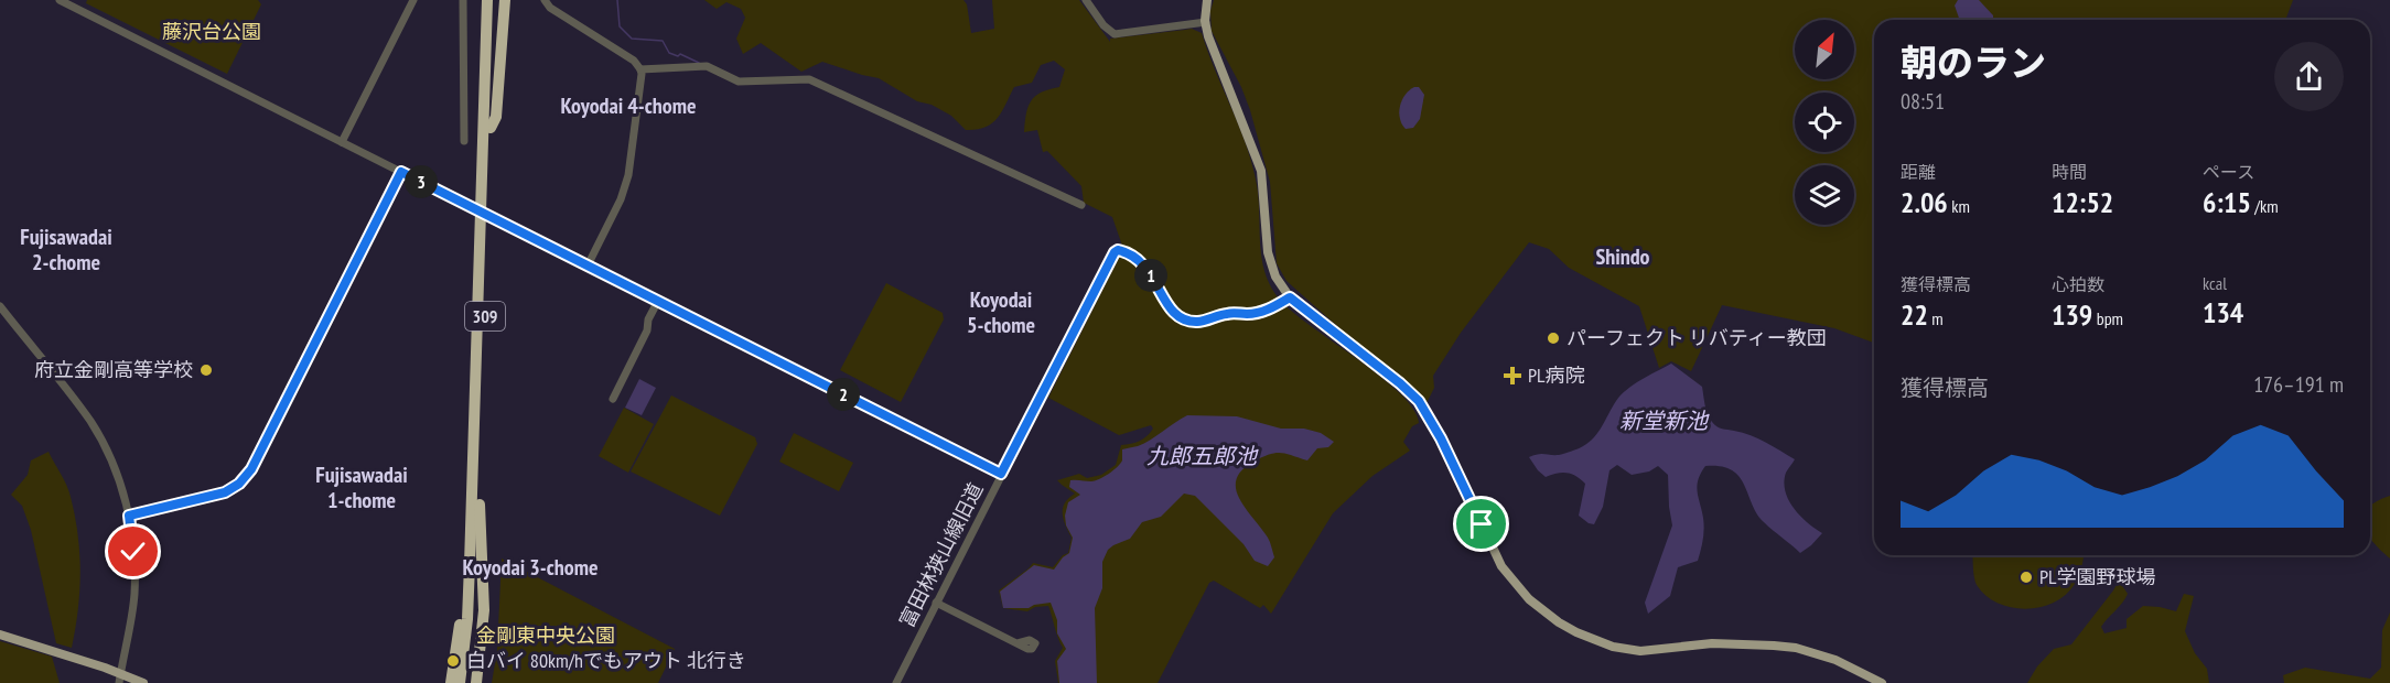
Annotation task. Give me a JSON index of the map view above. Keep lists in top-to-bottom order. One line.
{"streets":{"highway":["309"],"street":["富田林狭山線旧道"]},"districts":["Koyodai 4-chome","Fujisawadai 2-chome","Shindo","Koyodai 5-chome","Fujisawadai 1-chome","Koyodai 3-chome"],"water":["新堂新池","九郎五郎池"],"parks":["藤沢台公園","金剛東中央公園"],"places":{"other":["パーフェクト リバティー教団","府立金剛高等学校","PL学園野球場","白バイ 80km/hでもアウト 北行き"],"health":["PL病院"]},"north":"top right","page":{"heading":["朝のラン","08:51"],"stats":[["距離","2.06 km"],["時間","12:52"],["ペース","6:15 /km"],["獲得標高","22 m"],["心拍数","139 bpm"],["kcal","134"]],"pins":["3","1","2"],"chart":["獲得標高","176–191 m"]}}
